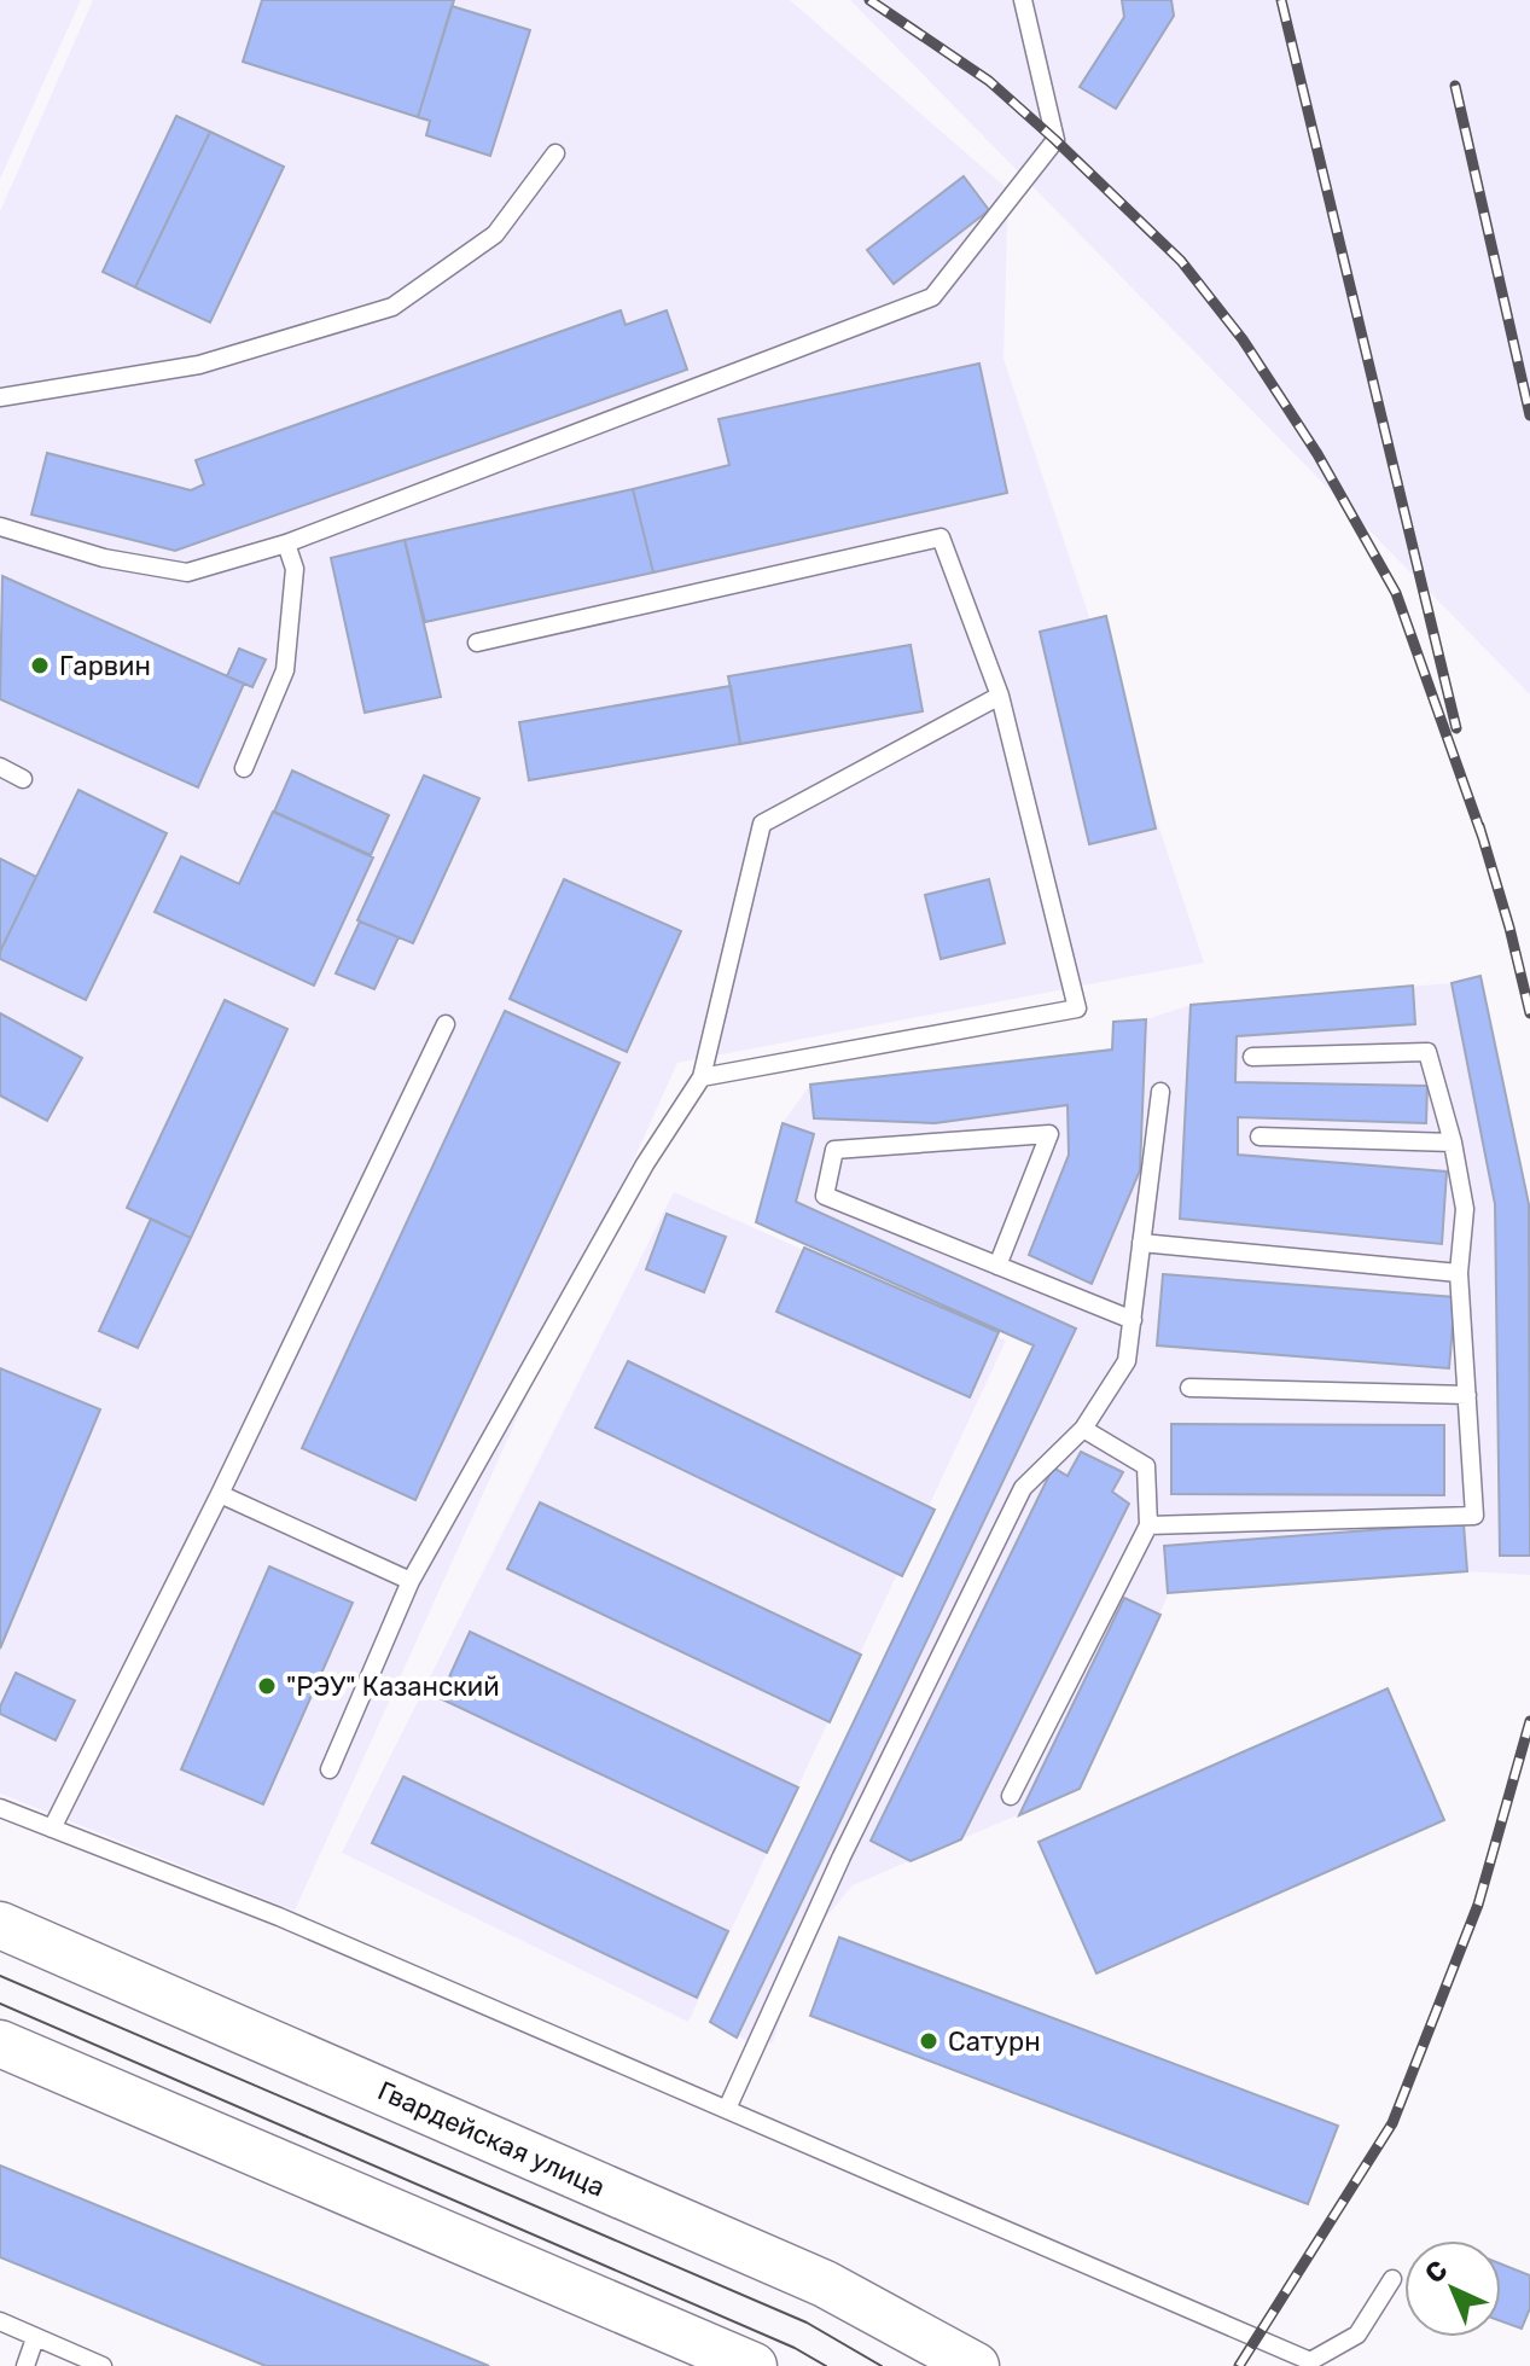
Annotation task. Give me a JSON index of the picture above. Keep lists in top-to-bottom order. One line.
{"streets":{"main road":["Гвардейская улица"]},"places":["Гарвин","\"РЭУ\" Казанский","Сатурн"],"north":"top left"}
